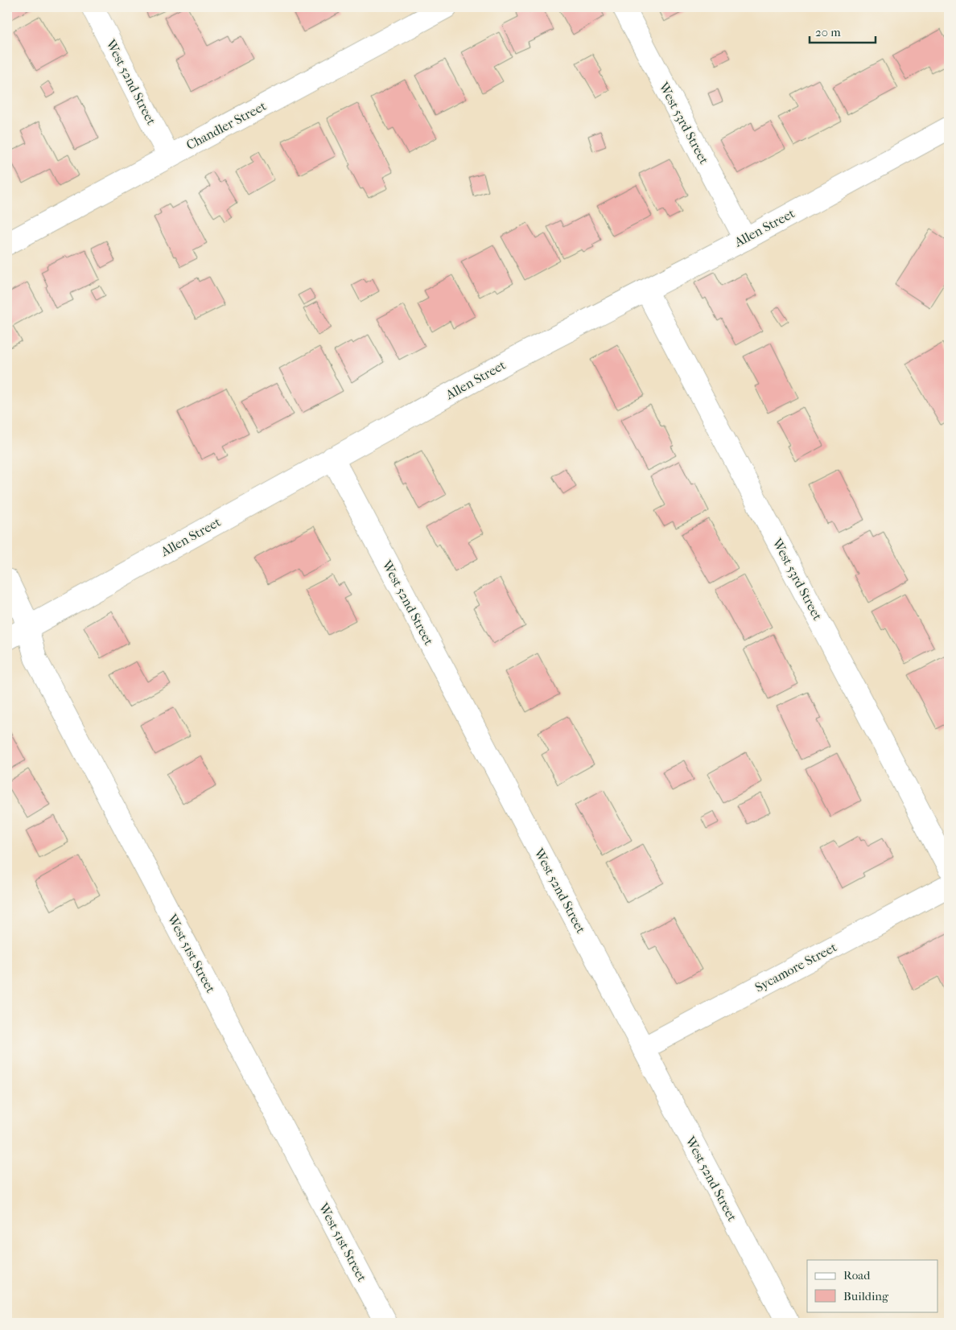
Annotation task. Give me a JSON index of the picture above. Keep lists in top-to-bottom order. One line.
{"streets":{"street":["West 52nd Street","West 53rd Street","Chandler Street","Allen Street","West 51st Street","Sycamore Street"]},"crossings":[["West 52nd Street","Chandler Street"],["West 52nd Street","Allen Street"],["West 52nd Street","Sycamore Street"],["West 53rd Street","Allen Street"],["Allen Street","West 51st Street"]],"legend":["Road","Building"],"scale_bar":"20 m"}
